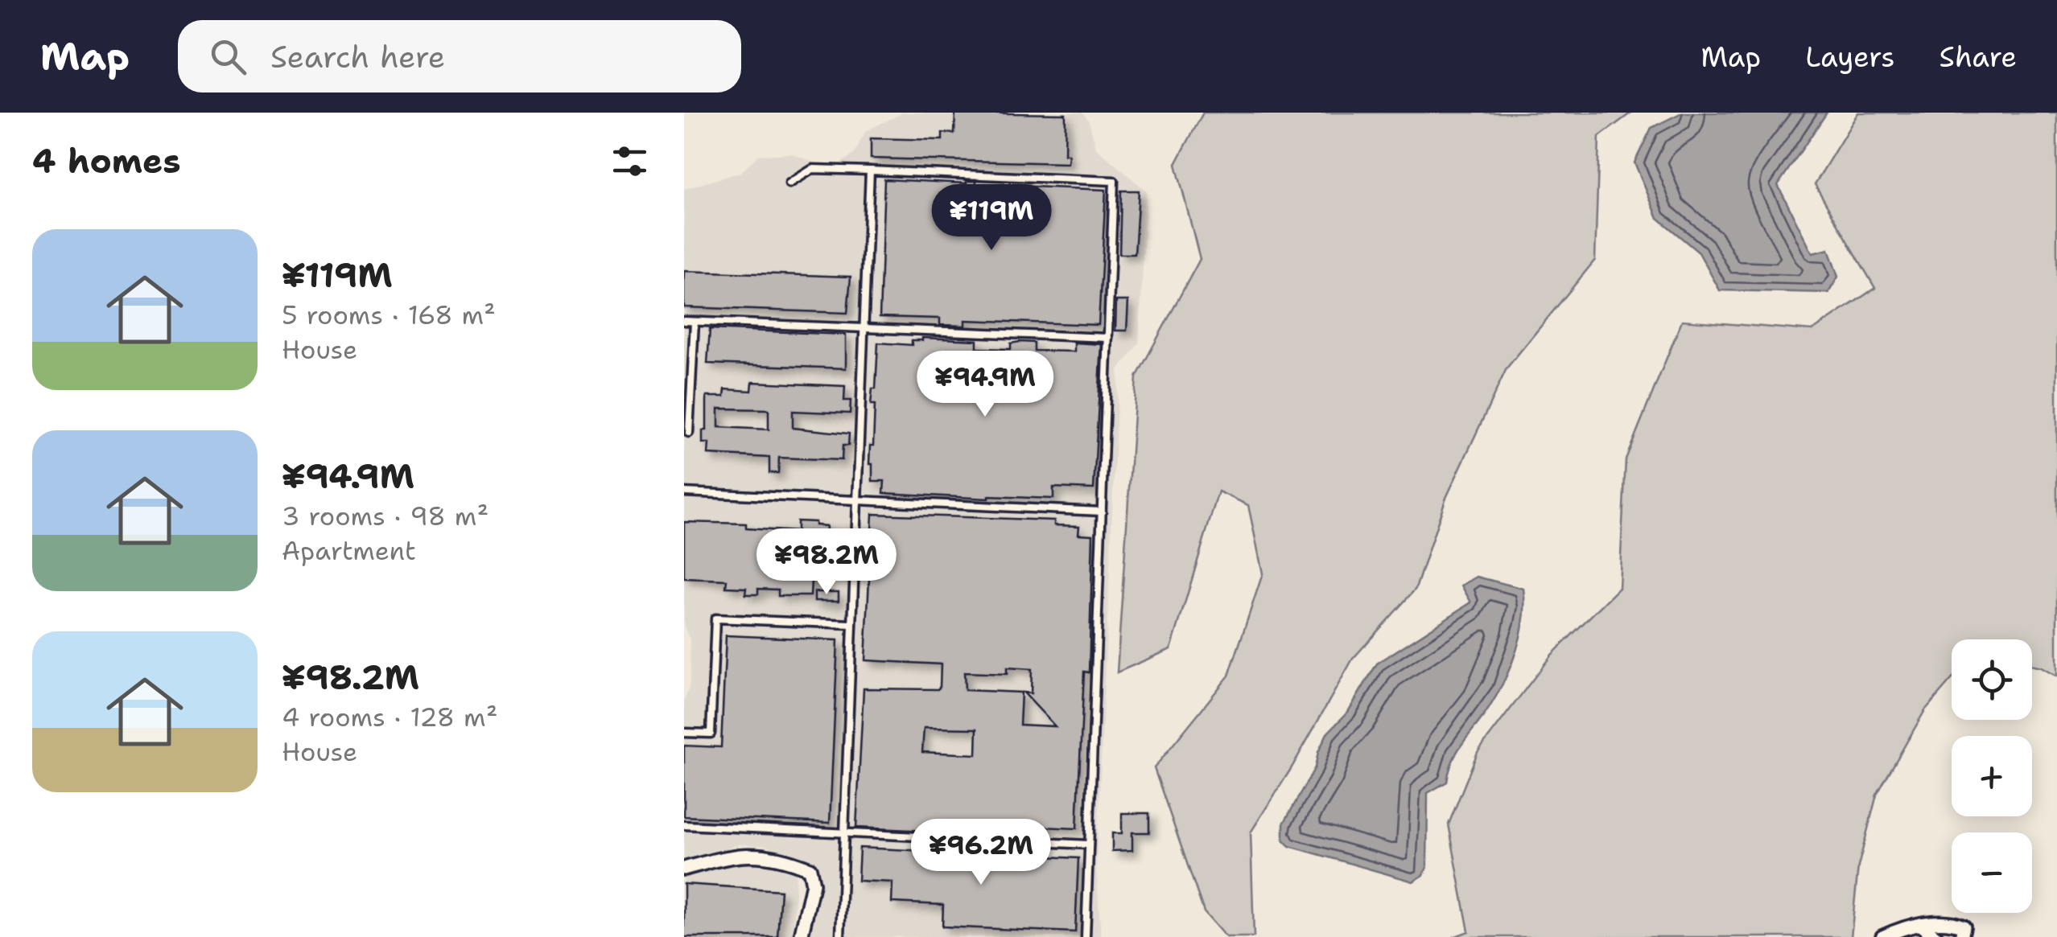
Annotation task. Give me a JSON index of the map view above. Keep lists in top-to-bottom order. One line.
{"page":{"header":"Map","search":"Search here","nav":["Map","Layers","Share"],"heading":"4 homes","price":["¥119M","¥94.9M","¥98.2M","¥96.2M"],"list":[{"name":"¥119M","note":"5 rooms · 168 m² · House"},{"name":"¥94.9M","note":"3 rooms · 98 m² · Apartment"},{"name":"¥98.2M","note":"4 rooms · 128 m² · House"}],"map_buttons":["+","−"]}}
